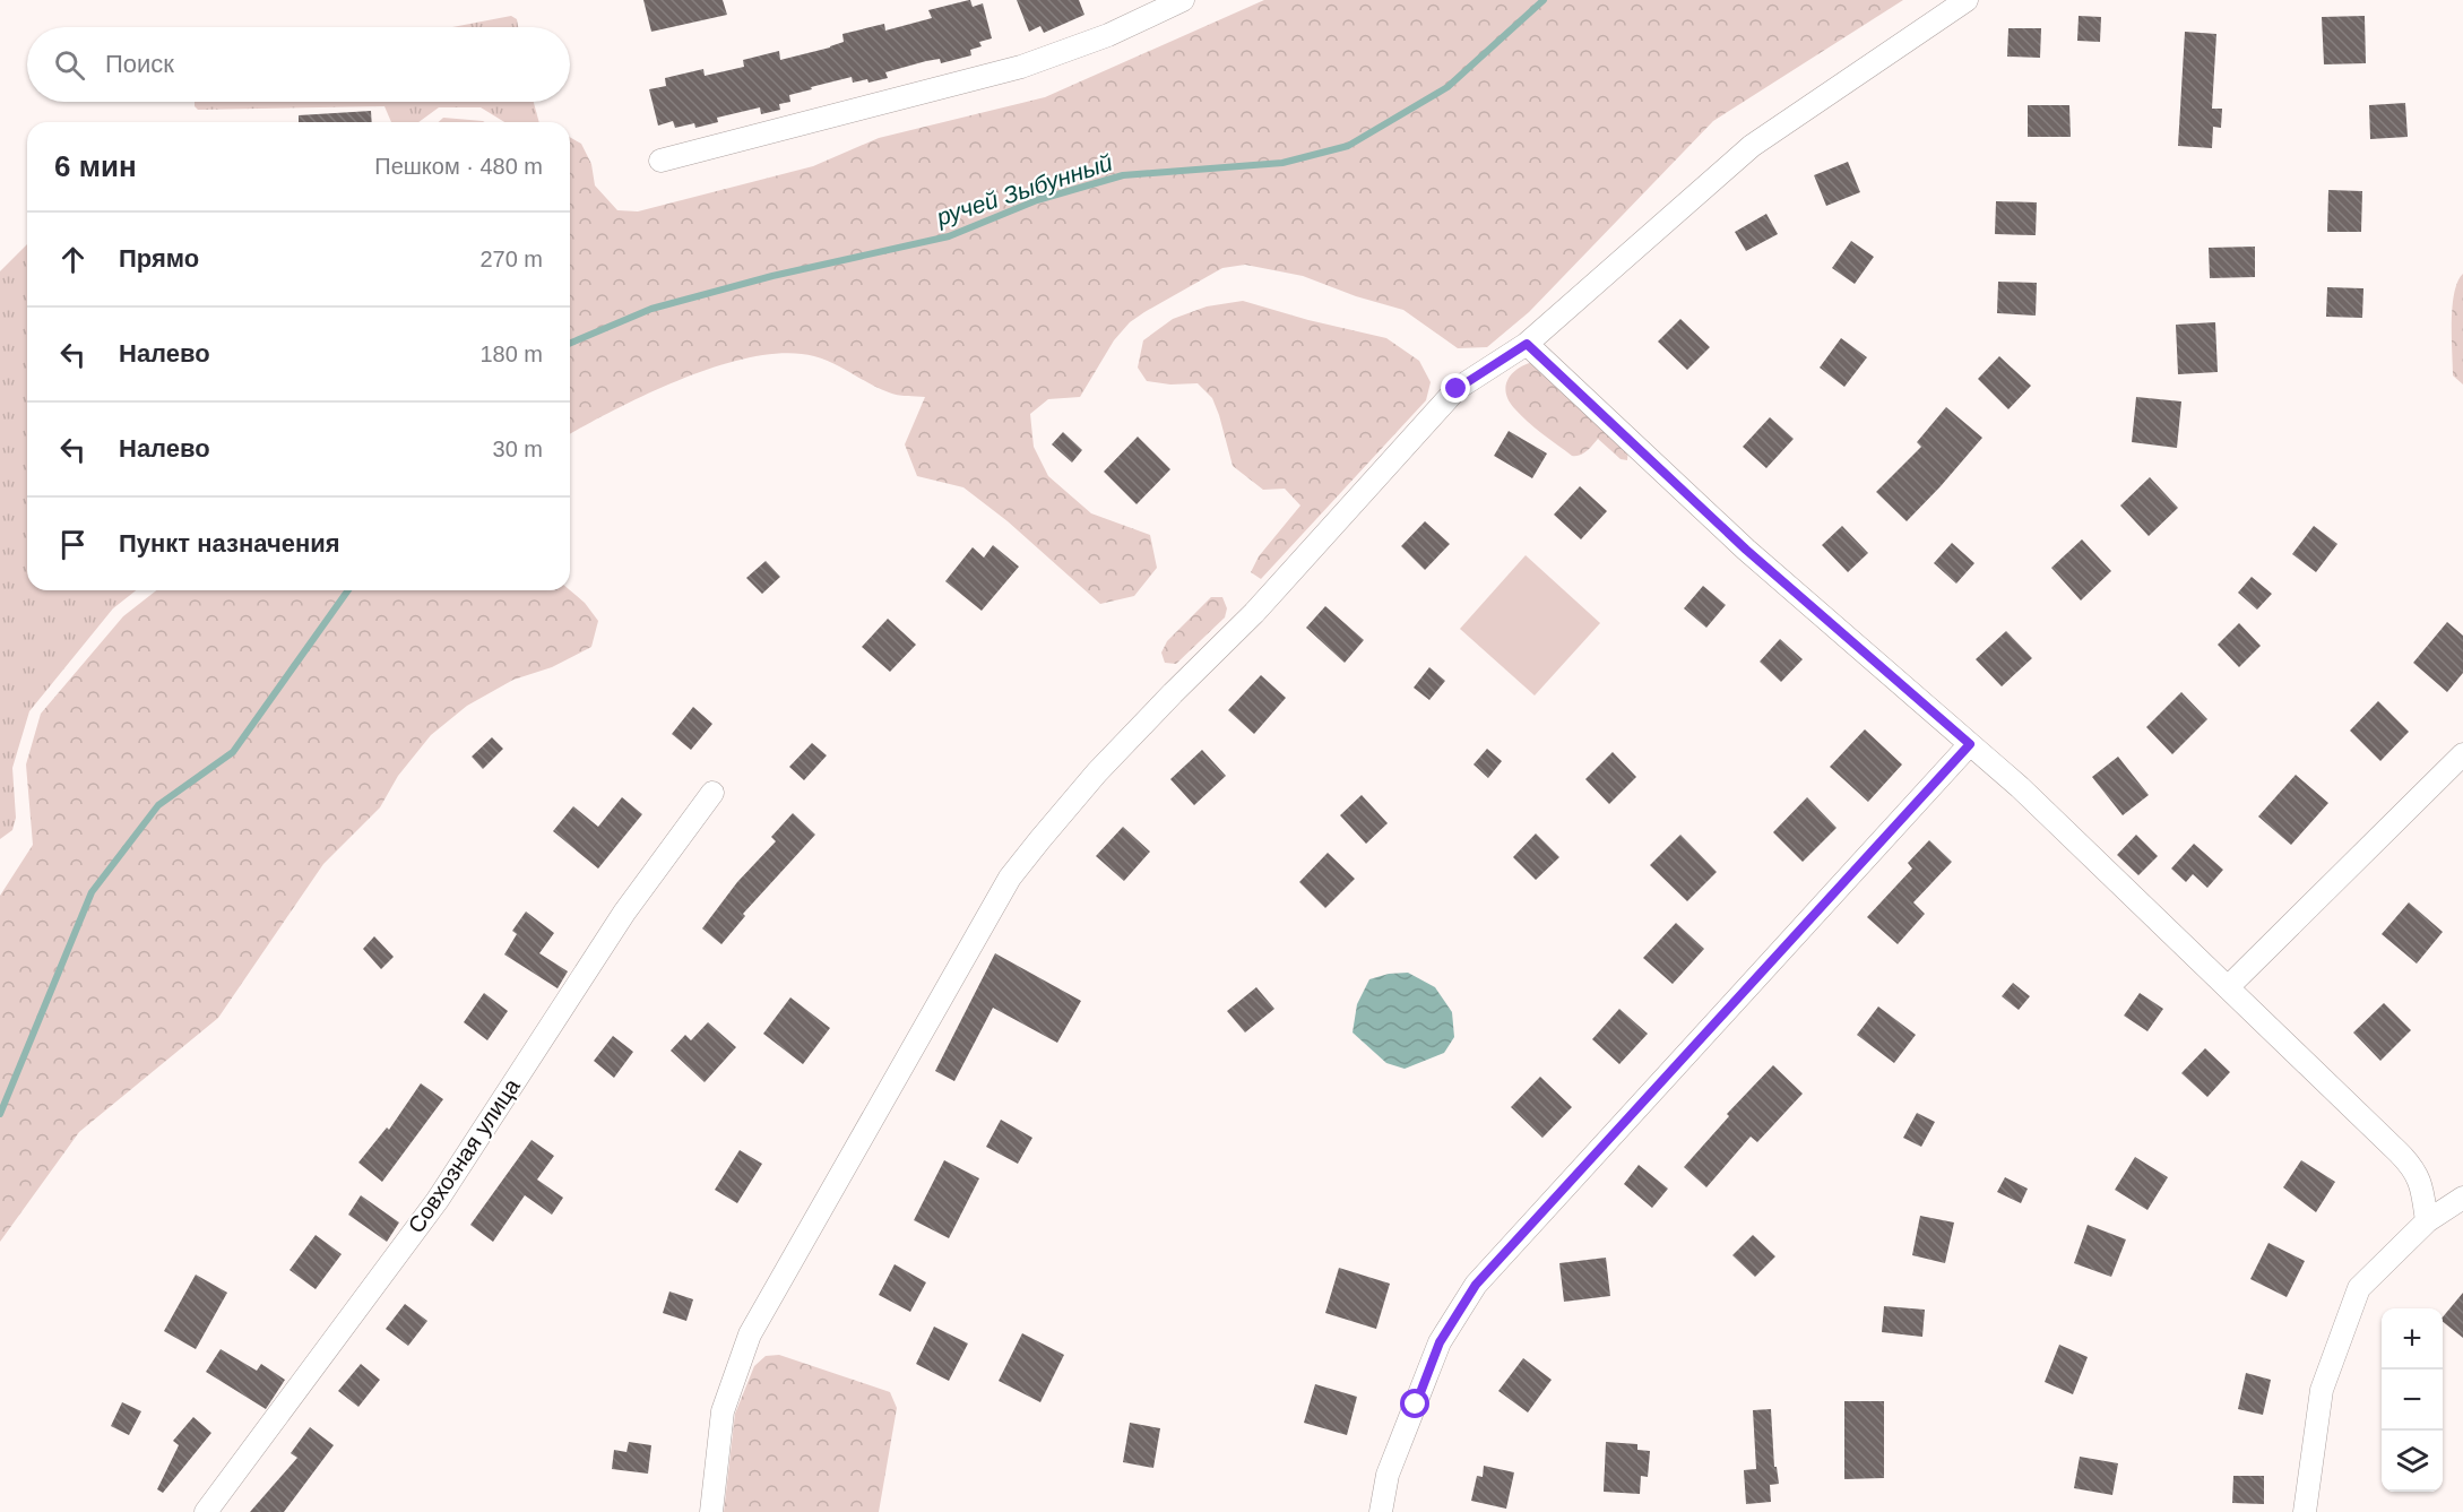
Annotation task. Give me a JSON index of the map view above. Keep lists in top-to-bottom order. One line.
{"streets":{"street":["Совхозная улица"]},"water":["ручей Зыбунный"],"page":{"search":"Поиск","heading":["6 мин","Пешком · 480 m"],"list":[["Прямо","270 m"],["Налево","180 m"],["Налево","30 m"],"Пункт назначения"],"map_buttons":["+","−"]}}
